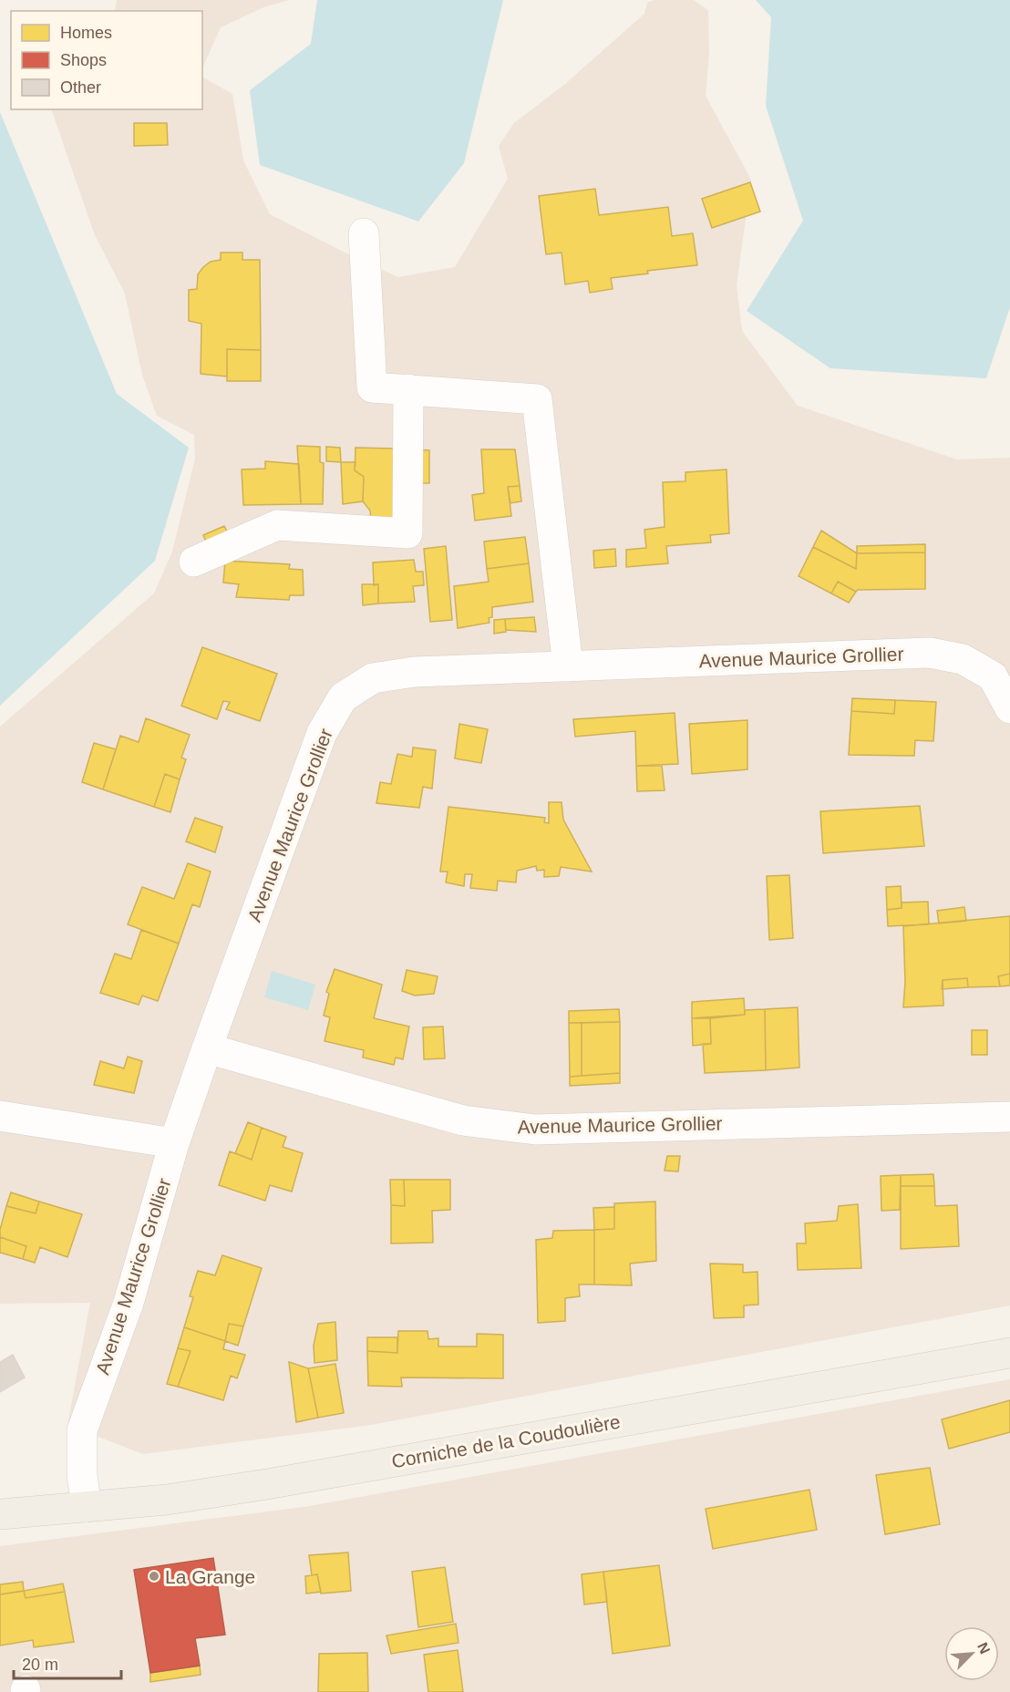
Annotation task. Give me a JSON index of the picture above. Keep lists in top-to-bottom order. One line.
{"streets":{"main road":["Corniche de la Coudoulière"],"street":["Avenue Maurice Grollier"]},"crossings":[["Avenue Maurice Grollier","Corniche de la Coudoulière"]],"places":["La Grange"],"legend":["Homes","Shops","Other"],"scale_bar":"20 m","north":"top right"}
